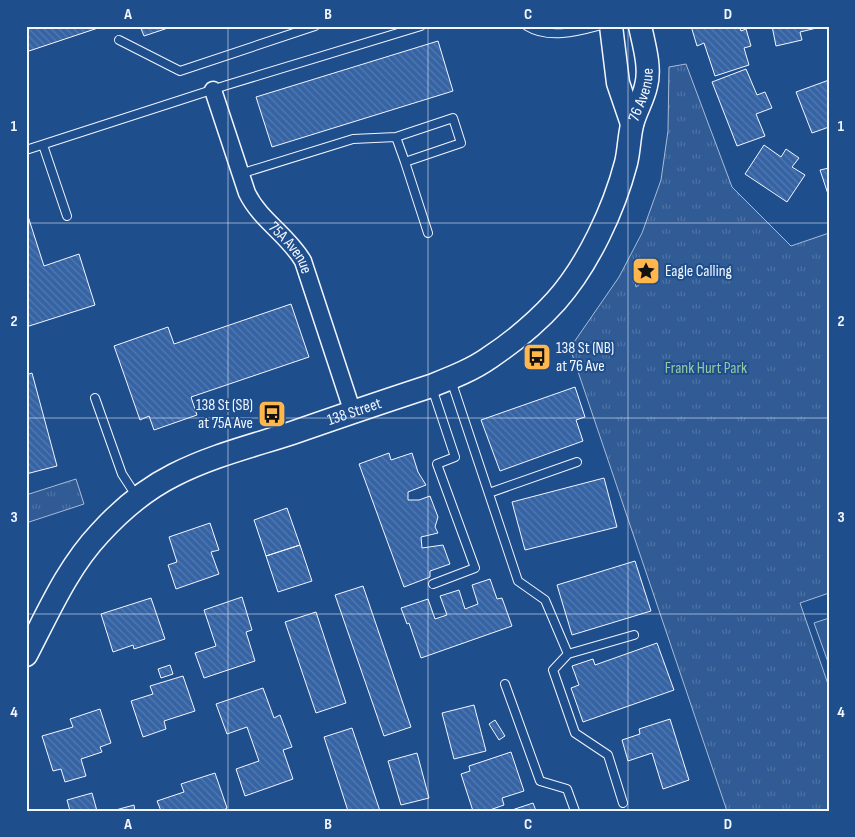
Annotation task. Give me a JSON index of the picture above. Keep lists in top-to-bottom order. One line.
{"streets":{"main road":["76 Avenue","138 Street"],"street":["75A Avenue"]},"crossings":[["76 Avenue","138 Street"],["75A Avenue","138 Street"]],"parks":["Frank Hurt Park"],"places":{"place":["Eagle Calling"],"bus stop":["138 St (NB) at 76 Ave","138 St (SB) at 75A Ave"]},"grid":{"columns":["A","B","C","D"],"rows":["1","2","3","4"]}}
